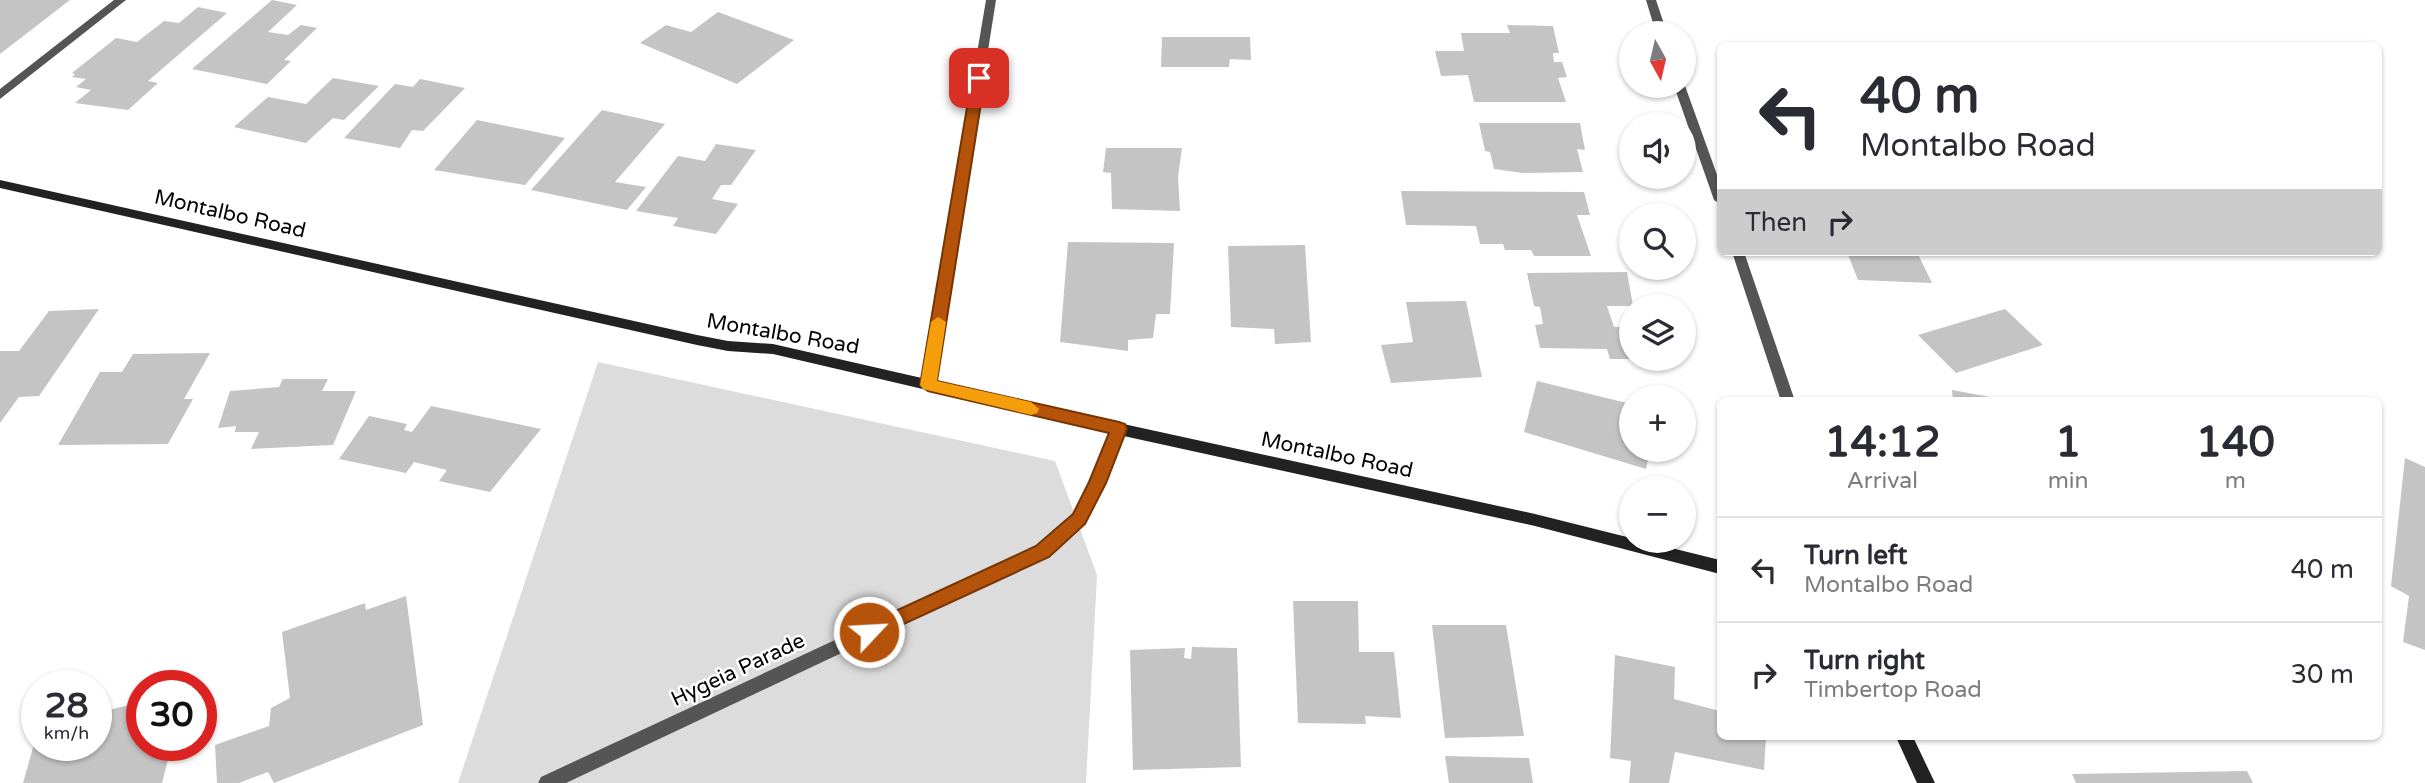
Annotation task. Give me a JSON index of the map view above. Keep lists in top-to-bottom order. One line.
{"streets":{"street":["Montalbo Road","Hygeia Parade"]},"crossings":[["Montalbo Road","Hygeia Parade"]],"north":"bottom","page":{"map_buttons":["+","−"],"turn":["40 m","Montalbo Road"],"then":"Then","eta":["14:12","Arrival","1","min","140","m"],"list":[{"name":"Turn left","note":"Montalbo Road","value":"40 m"},{"name":"Turn right","note":"Timbertop Road","value":"30 m"}],"speed":"28 km/h","limit":"30"}}
